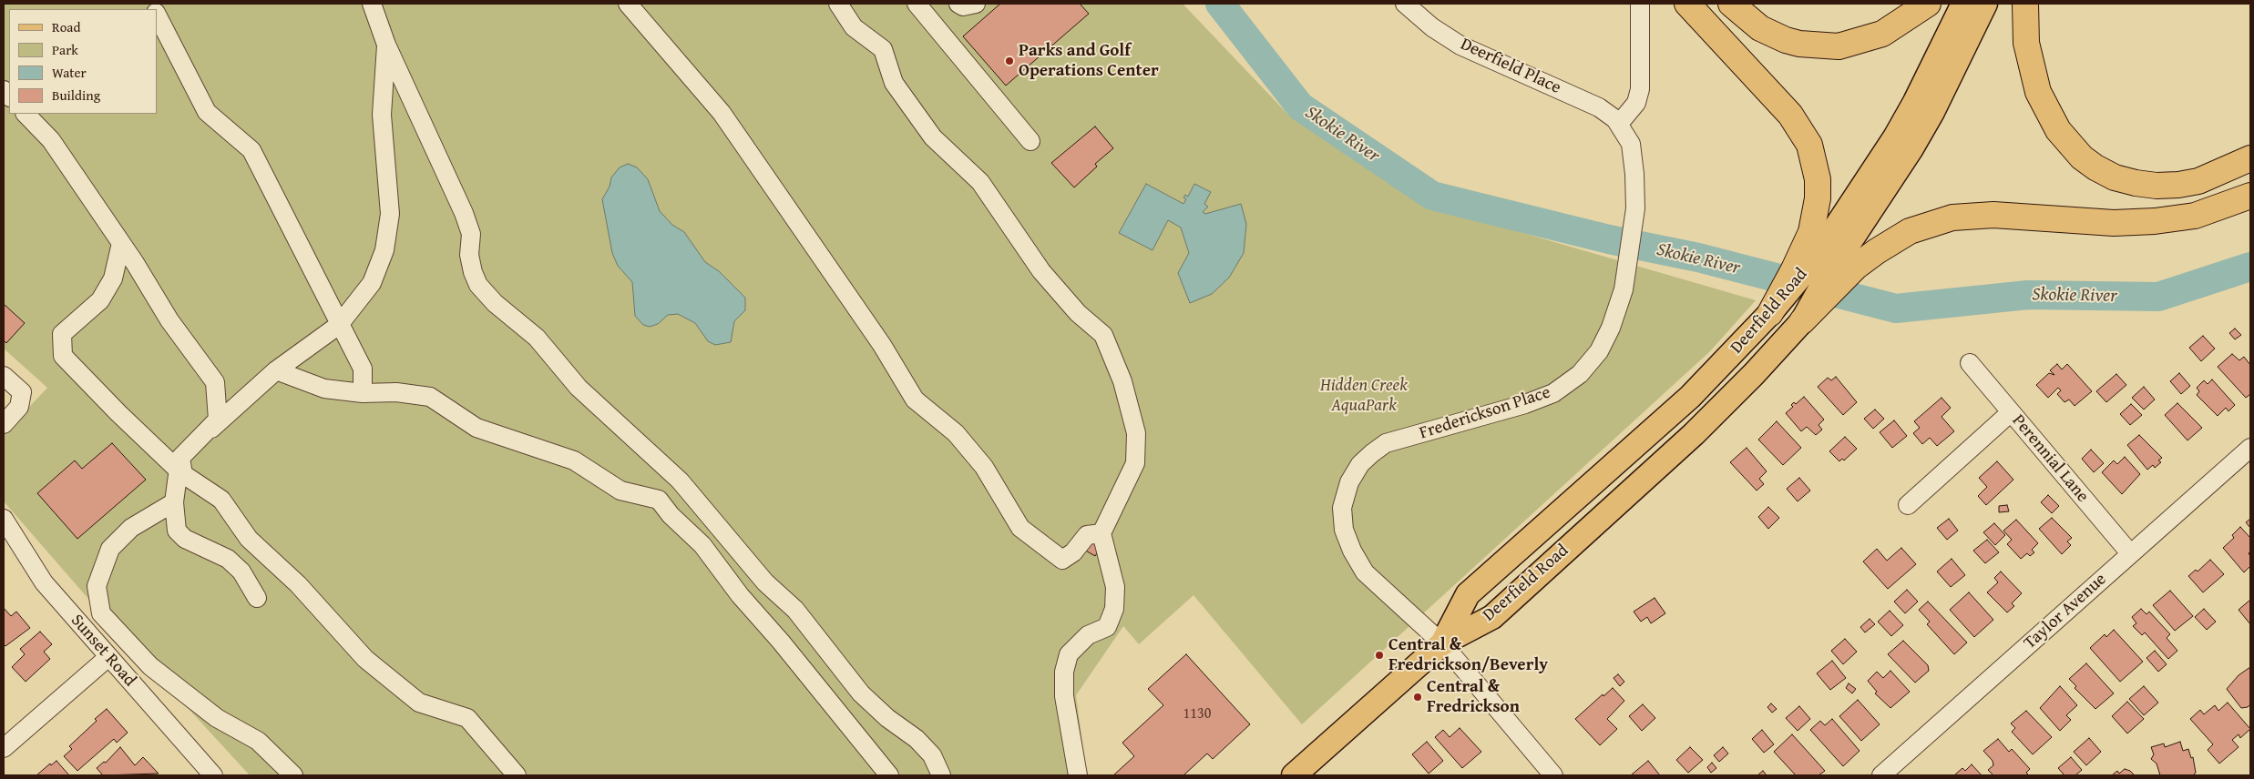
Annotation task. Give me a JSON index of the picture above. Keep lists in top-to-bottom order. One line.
{"streets":{"main road":["Deerfield Road"],"street":["Deerfield Place","Frederickson Place","Perennial Lane","Taylor Avenue","Sunset Road"]},"crossings":[["Deerfield Place","Frederickson Place"],["Deerfield Road","Frederickson Place"],["Perennial Lane","Taylor Avenue"]],"water":["Skokie River"],"parks":["Hidden Creek AquaPark"],"places":["Parks and Golf Operations Center","Central & Fredrickson/Beverly","Central & Fredrickson"],"house_numbers":["1130"],"legend":["Road","Park","Water","Building"]}
